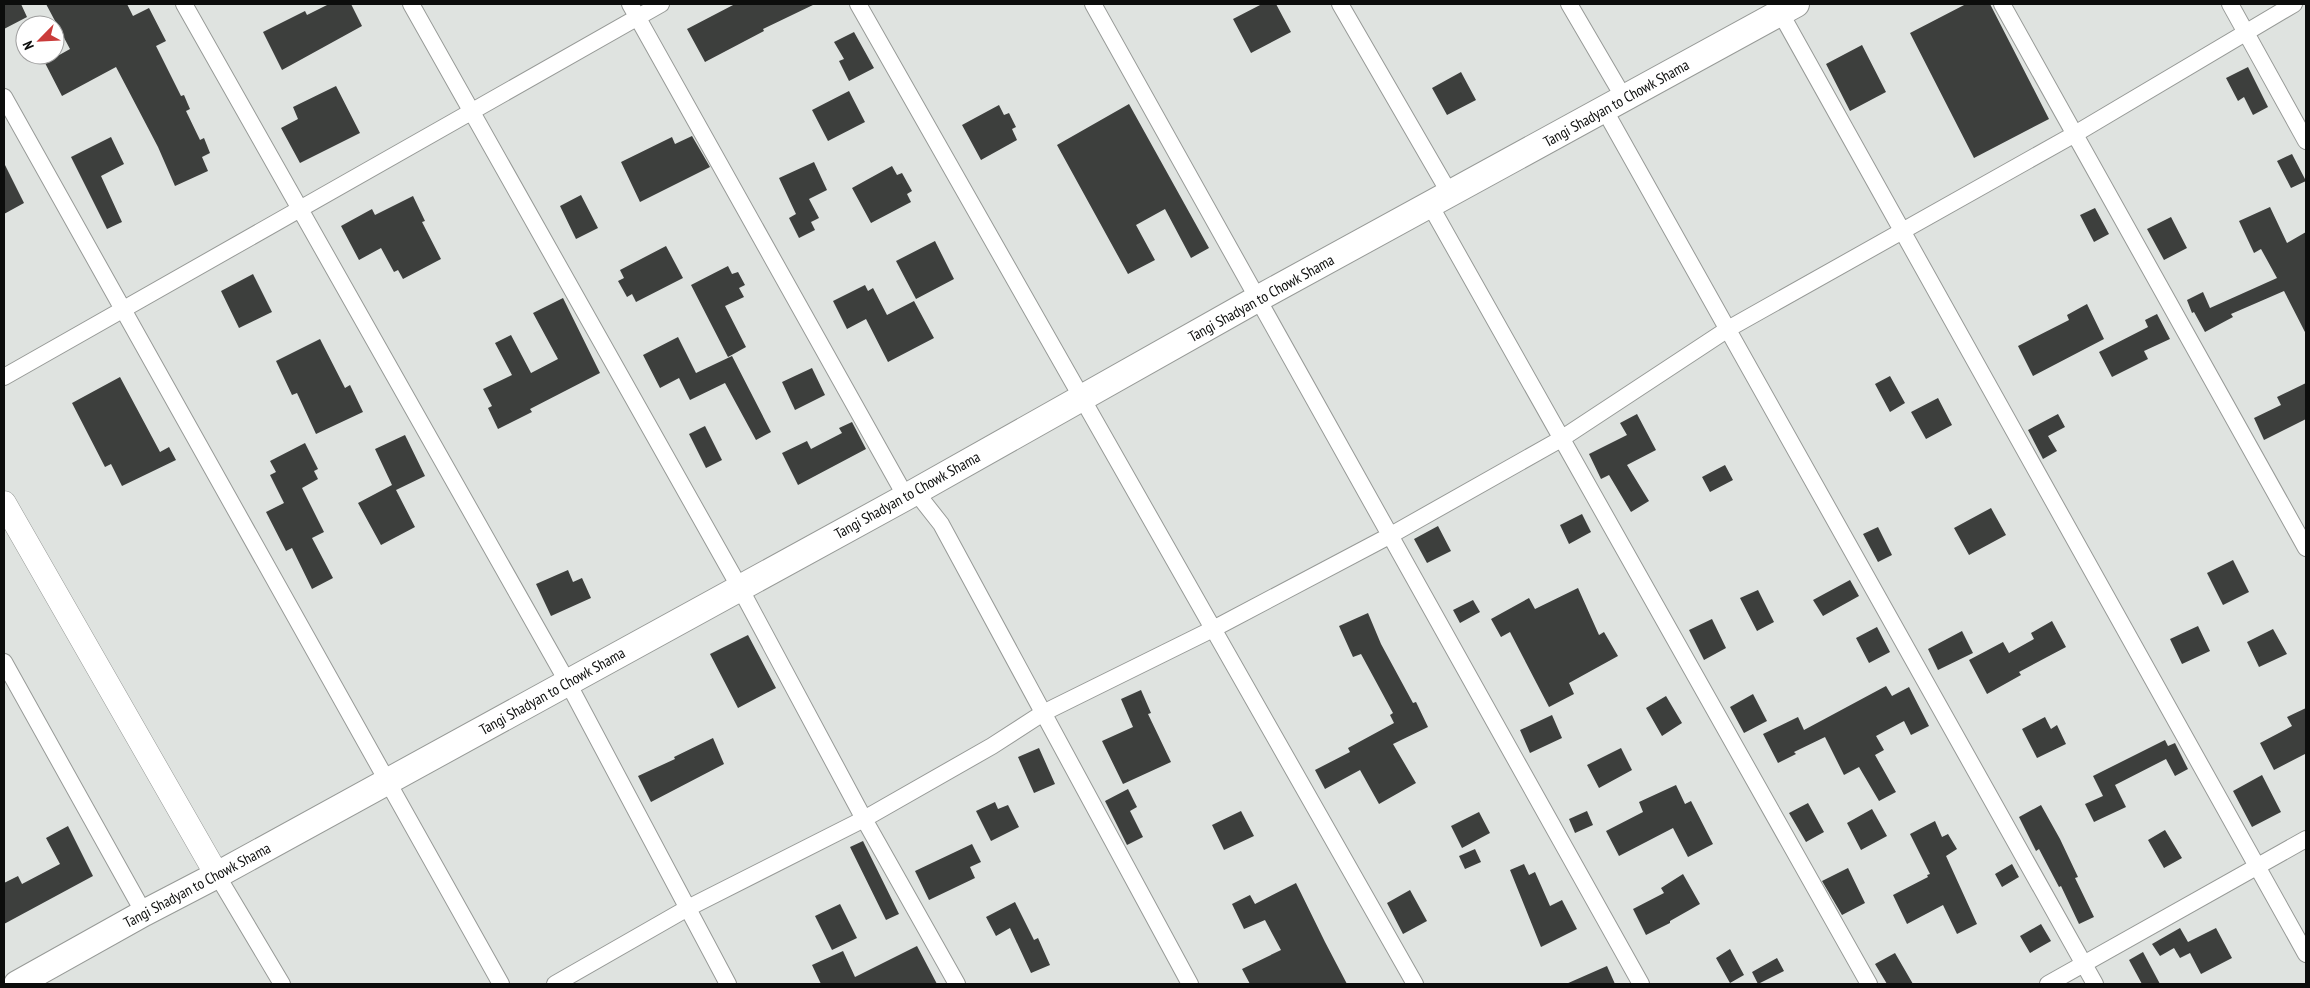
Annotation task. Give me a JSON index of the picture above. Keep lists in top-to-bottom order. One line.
{"streets":{"main road":["Tangi Shadyan to Chowk Shama"]},"north":"bottom left"}
